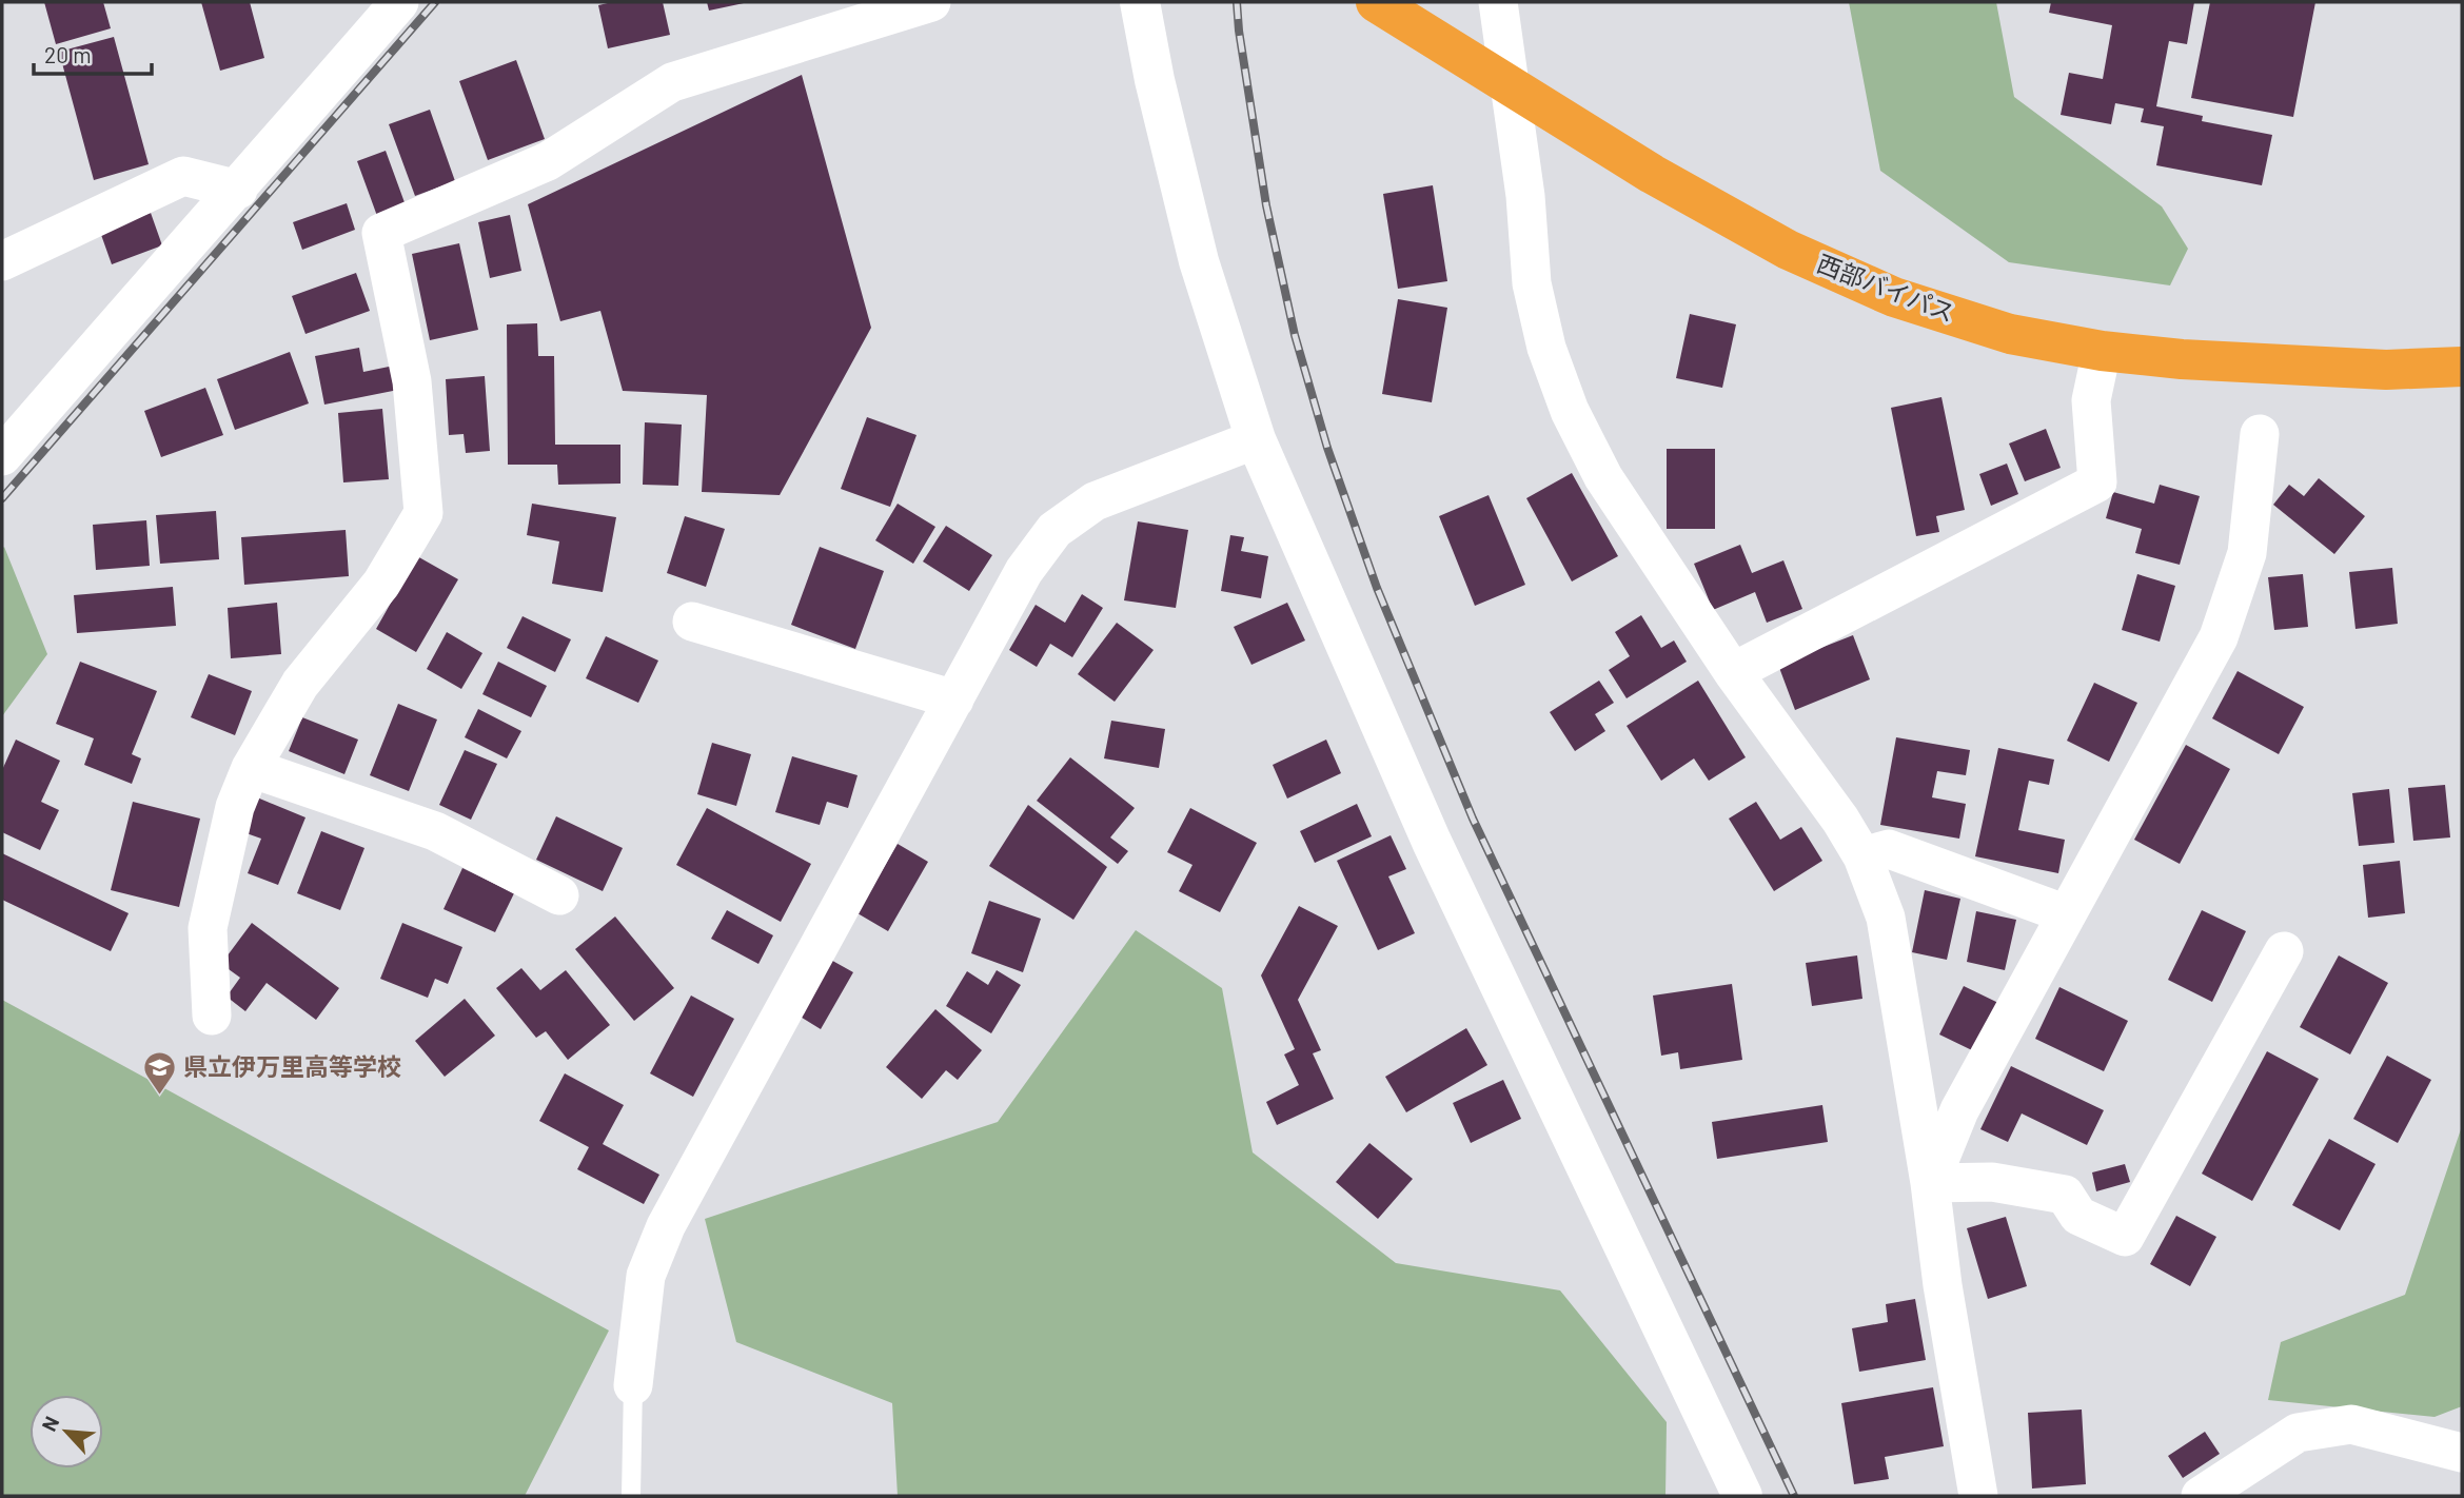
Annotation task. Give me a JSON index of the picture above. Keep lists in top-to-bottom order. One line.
{"streets":{"highway":["西部バイパス"]},"places":{"school or university":["県立伊万里高等学校"]},"scale_bar":"20 m","north":"top left"}
